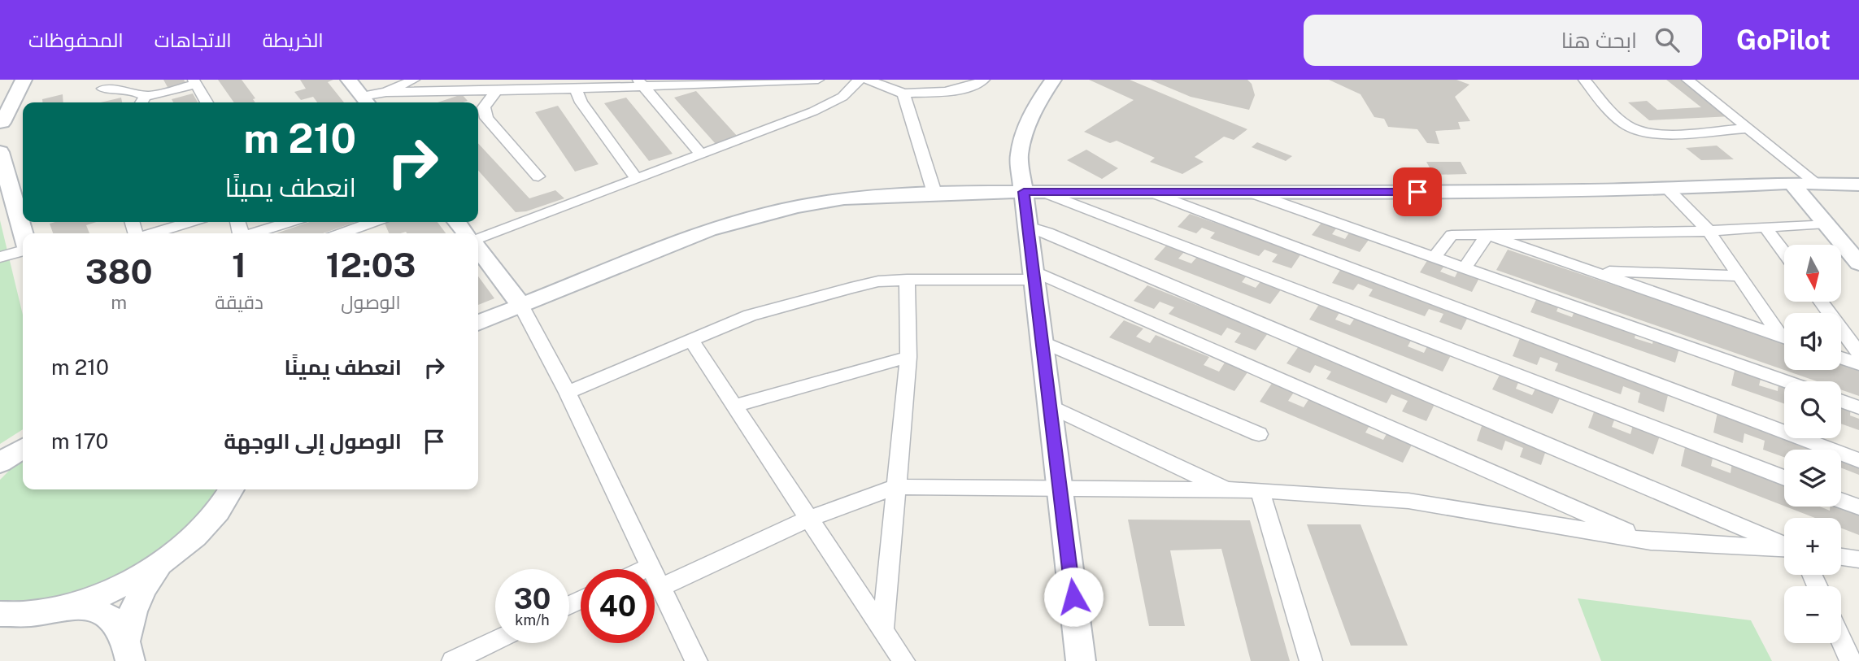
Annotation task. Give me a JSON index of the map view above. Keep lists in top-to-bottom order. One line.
{"north":"bottom","page":{"header":"GoPilot","search":"ابحث هنا","nav":["الخريطة","الاتجاهات","المحفوظات"],"turn":["210 m","انعطف يمينًا"],"eta":["12:03","الوصول","1","دقيقة","380","m"],"map_buttons":["+","−"],"list":[{"name":"انعطف يمينًا","value":"210 m"},{"name":"الوصول إلى الوجهة","value":"170 m"}],"speed":"30 km/h","limit":"40"}}
